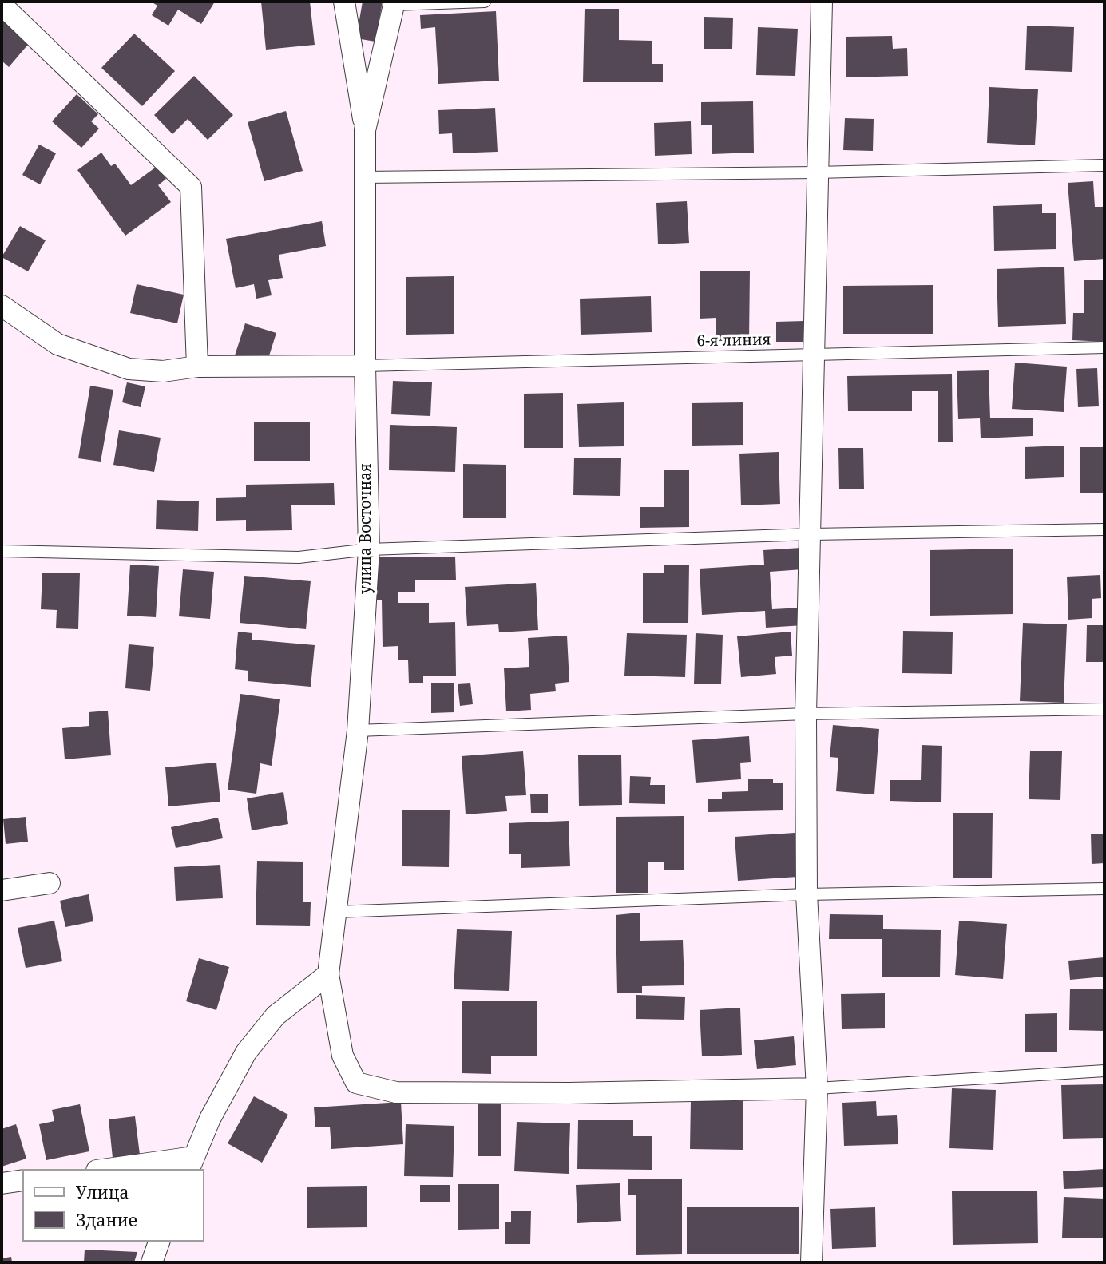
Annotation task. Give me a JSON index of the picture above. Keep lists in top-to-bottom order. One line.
{"streets":{"street":["улица Восточная"],"lane":["6-я линия"]},"crossings":[["6-я линия","улица Восточная"]],"legend":["Улица","Здание"]}
